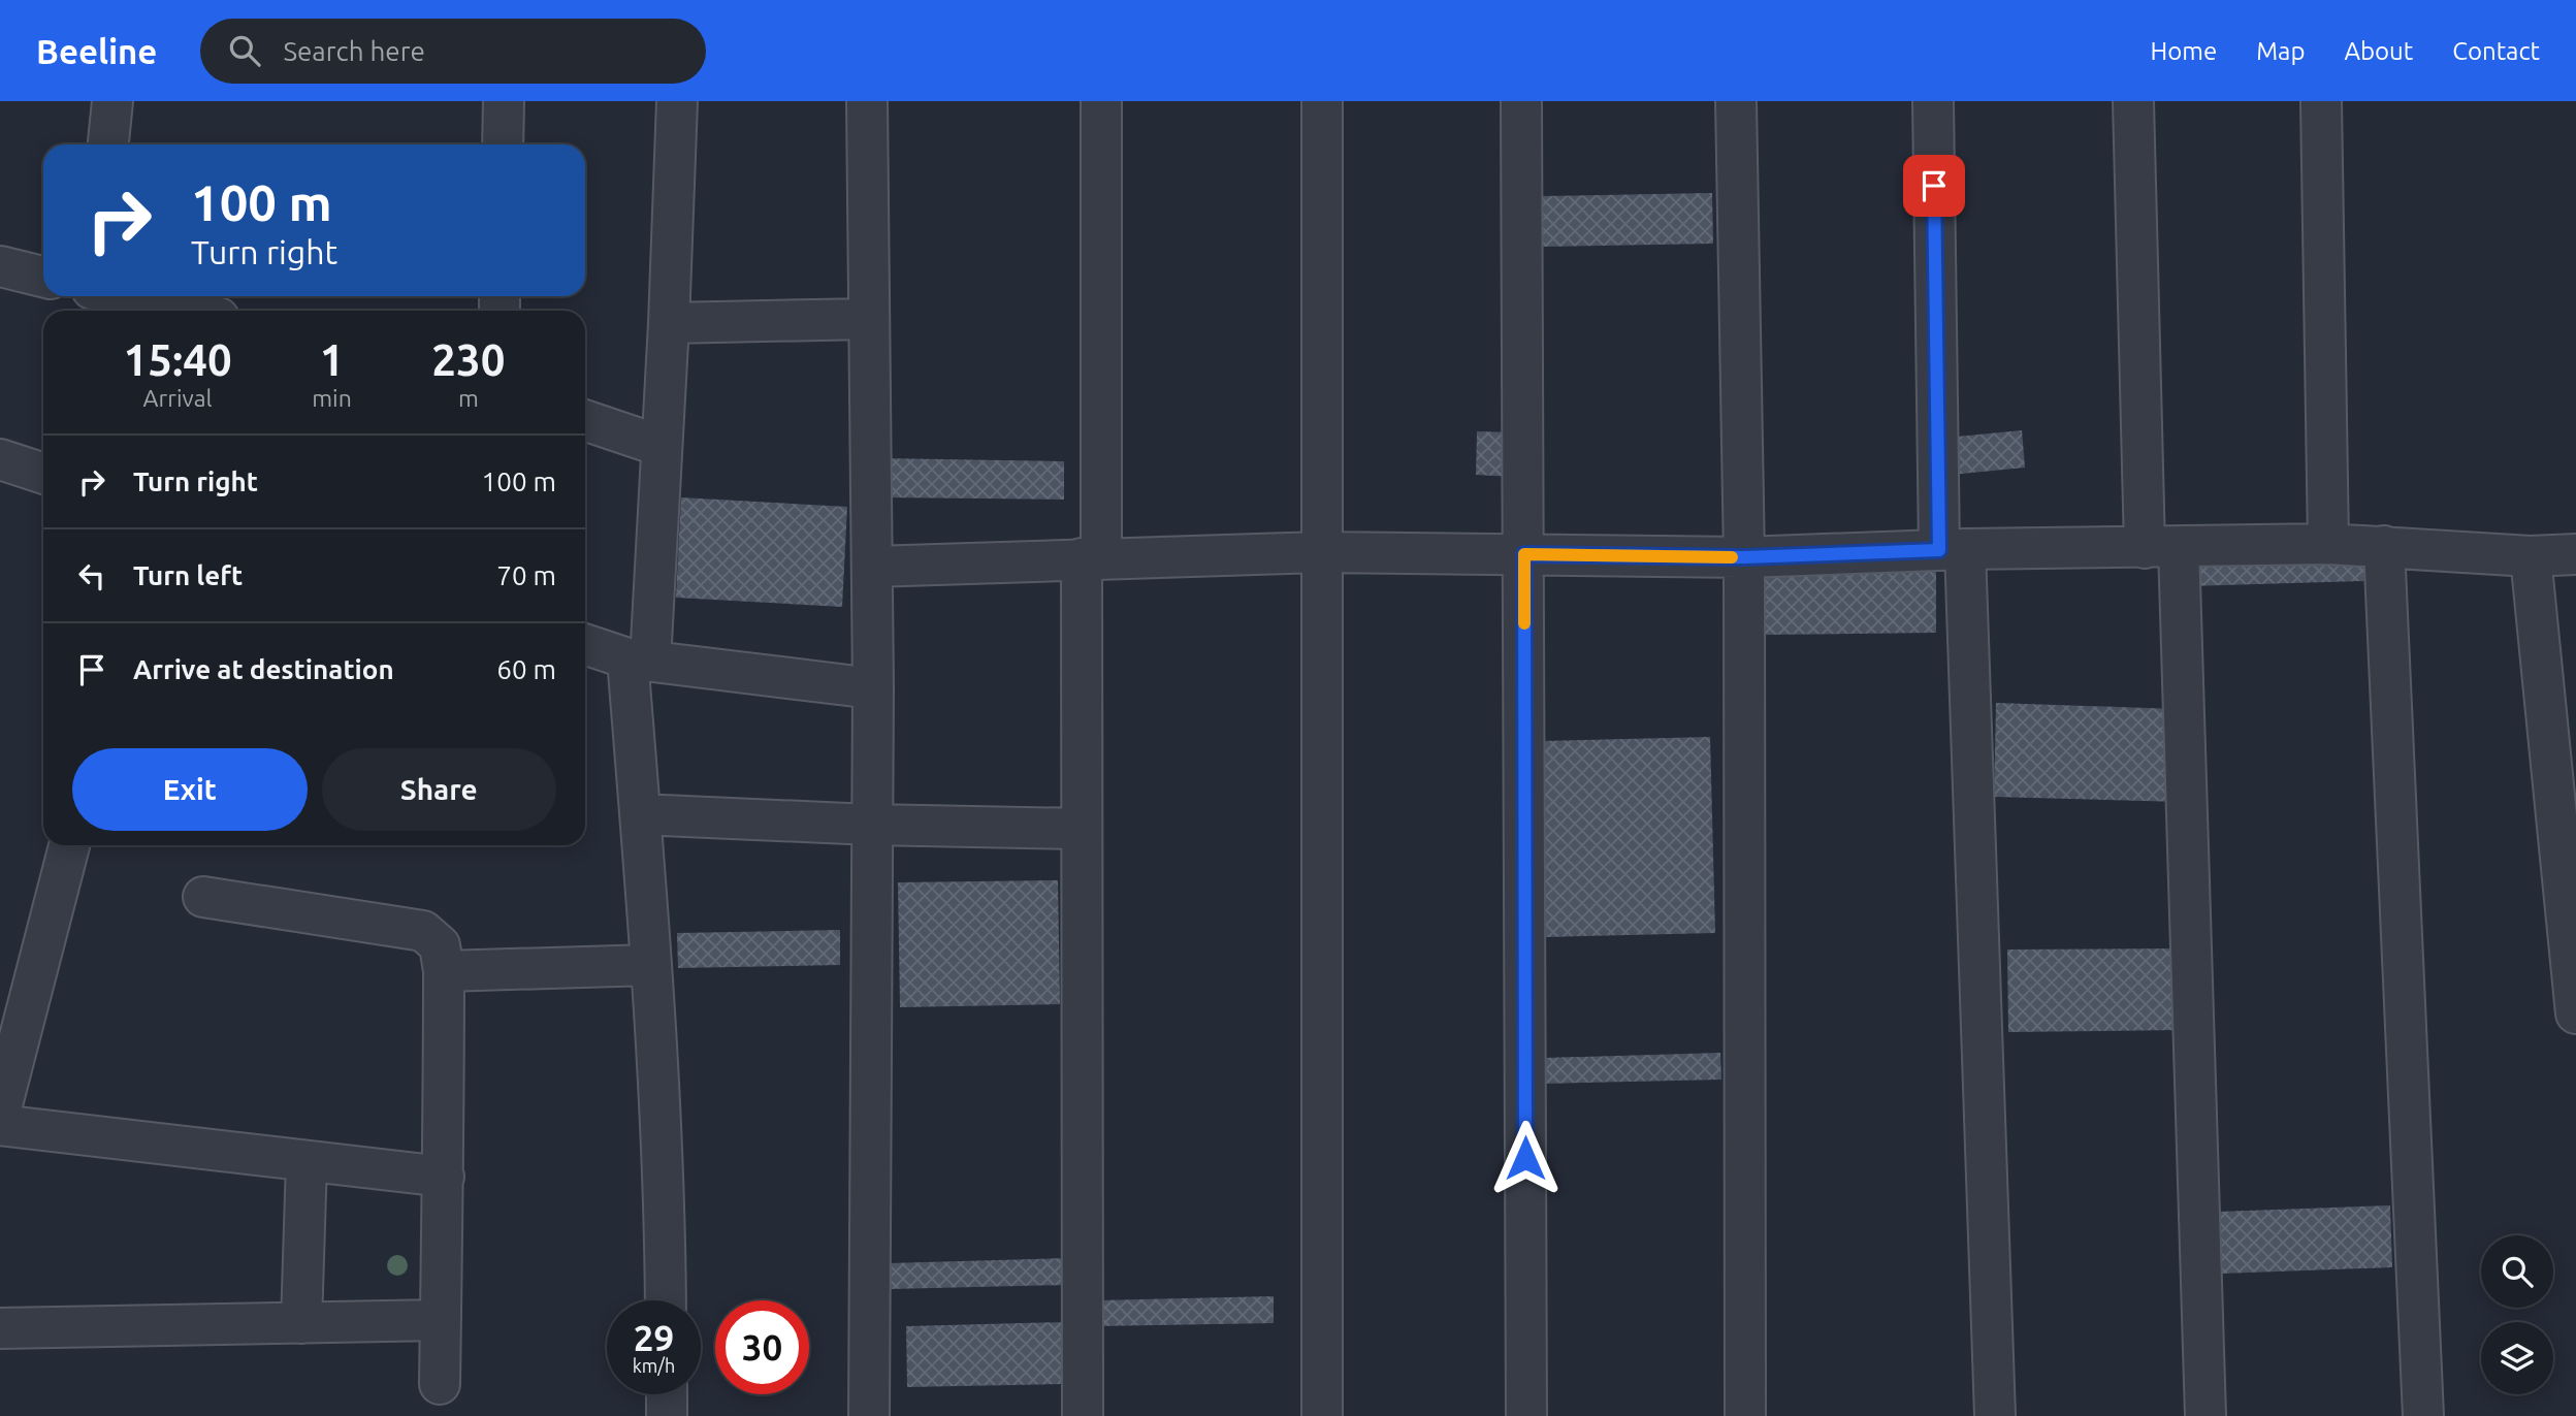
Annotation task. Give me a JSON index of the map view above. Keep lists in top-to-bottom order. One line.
{"page":{"header":"Beeline","search":"Search here","nav":["Home","Map","About","Contact"],"turn":["100 m","Turn right"],"eta":["15:40","Arrival","1","min","230","m"],"list":[{"name":"Turn right","value":"100 m"},{"name":"Turn left","value":"70 m"},{"name":"Arrive at destination","value":"60 m"}],"buttons":["Exit","Share"],"speed":"29 km/h","limit":"30"}}
